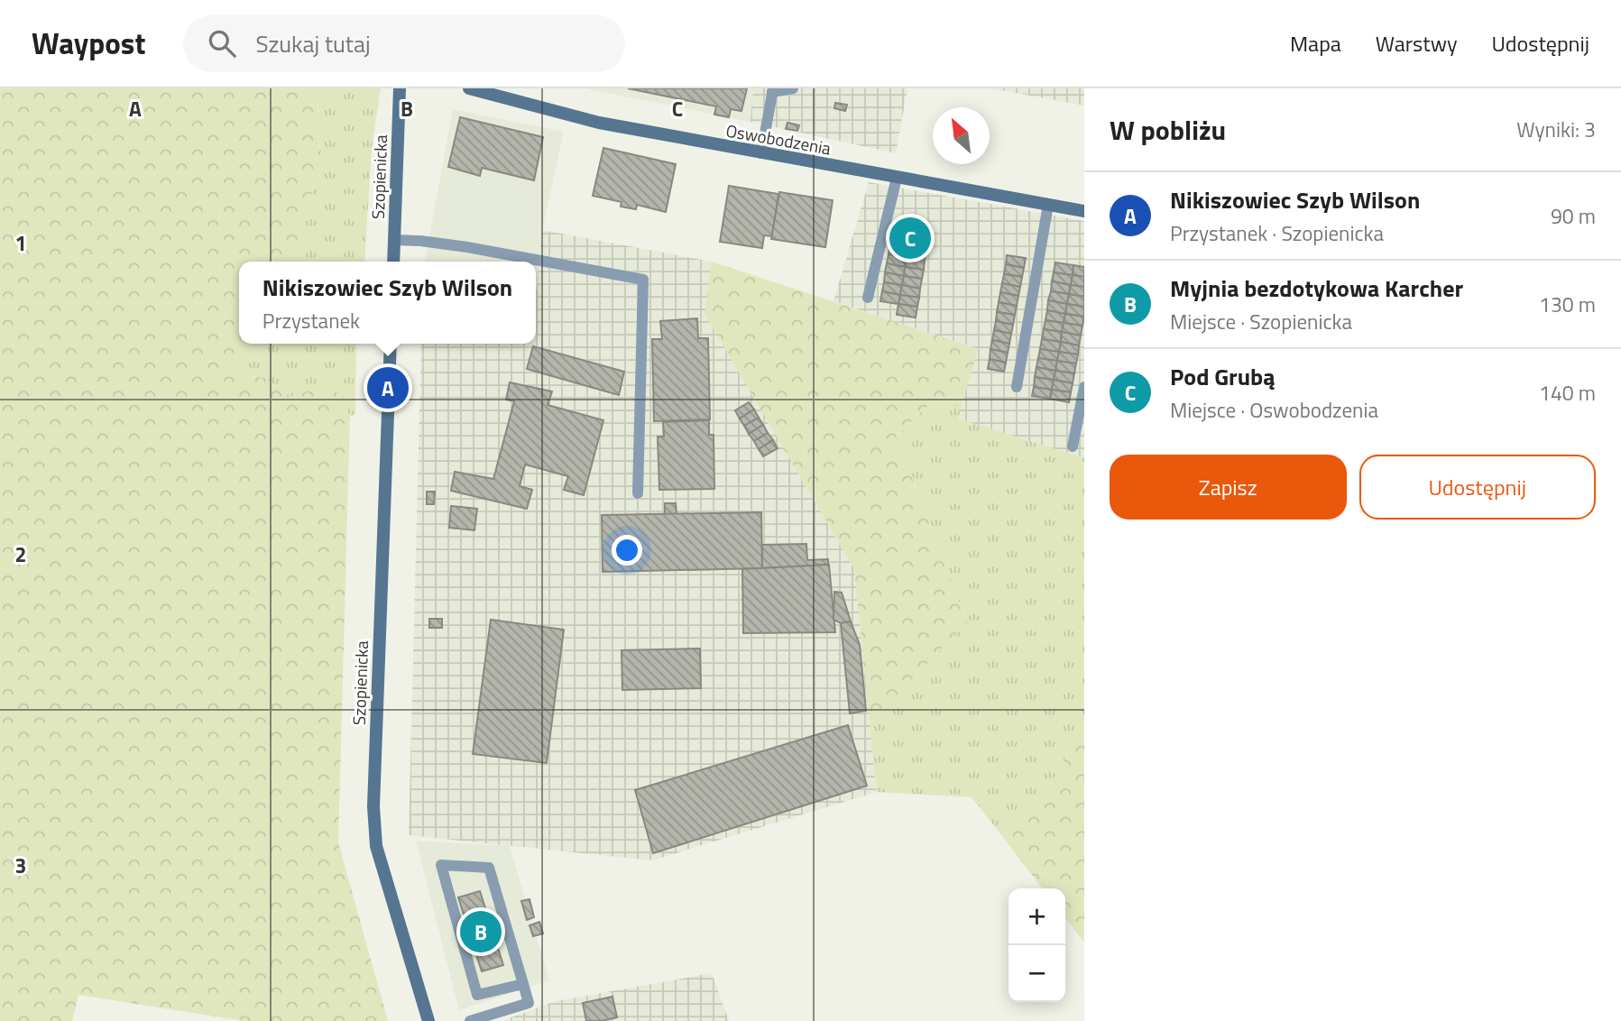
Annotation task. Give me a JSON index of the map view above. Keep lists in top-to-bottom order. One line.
{"streets":{"street":["Oswobodzenia","Szopienicka"]},"north":"top left","page":{"header":"Waypost","search":"Szukaj tutaj","nav":["Mapa","Warstwy","Udostępnij"],"heading":["W pobliżu","Wyniki: 3"],"list":[{"mark":"A","name":"Nikiszowiec Szyb Wilson","note":"Przystanek · Szopienicka","value":"90 m"},{"mark":"B","name":"Myjnia bezdotykowa Karcher","note":"Miejsce · Szopienicka","value":"130 m"},{"mark":"C","name":"Pod Grubą","note":"Miejsce · Oswobodzenia","value":"140 m"}],"pins":["C","A","B"],"popup":["Nikiszowiec Szyb Wilson","Przystanek"],"buttons":["Zapisz","Udostępnij"],"map_buttons":["+","−"]},"grid":{"columns":["A","B","C"],"rows":["1","2","3"]}}
